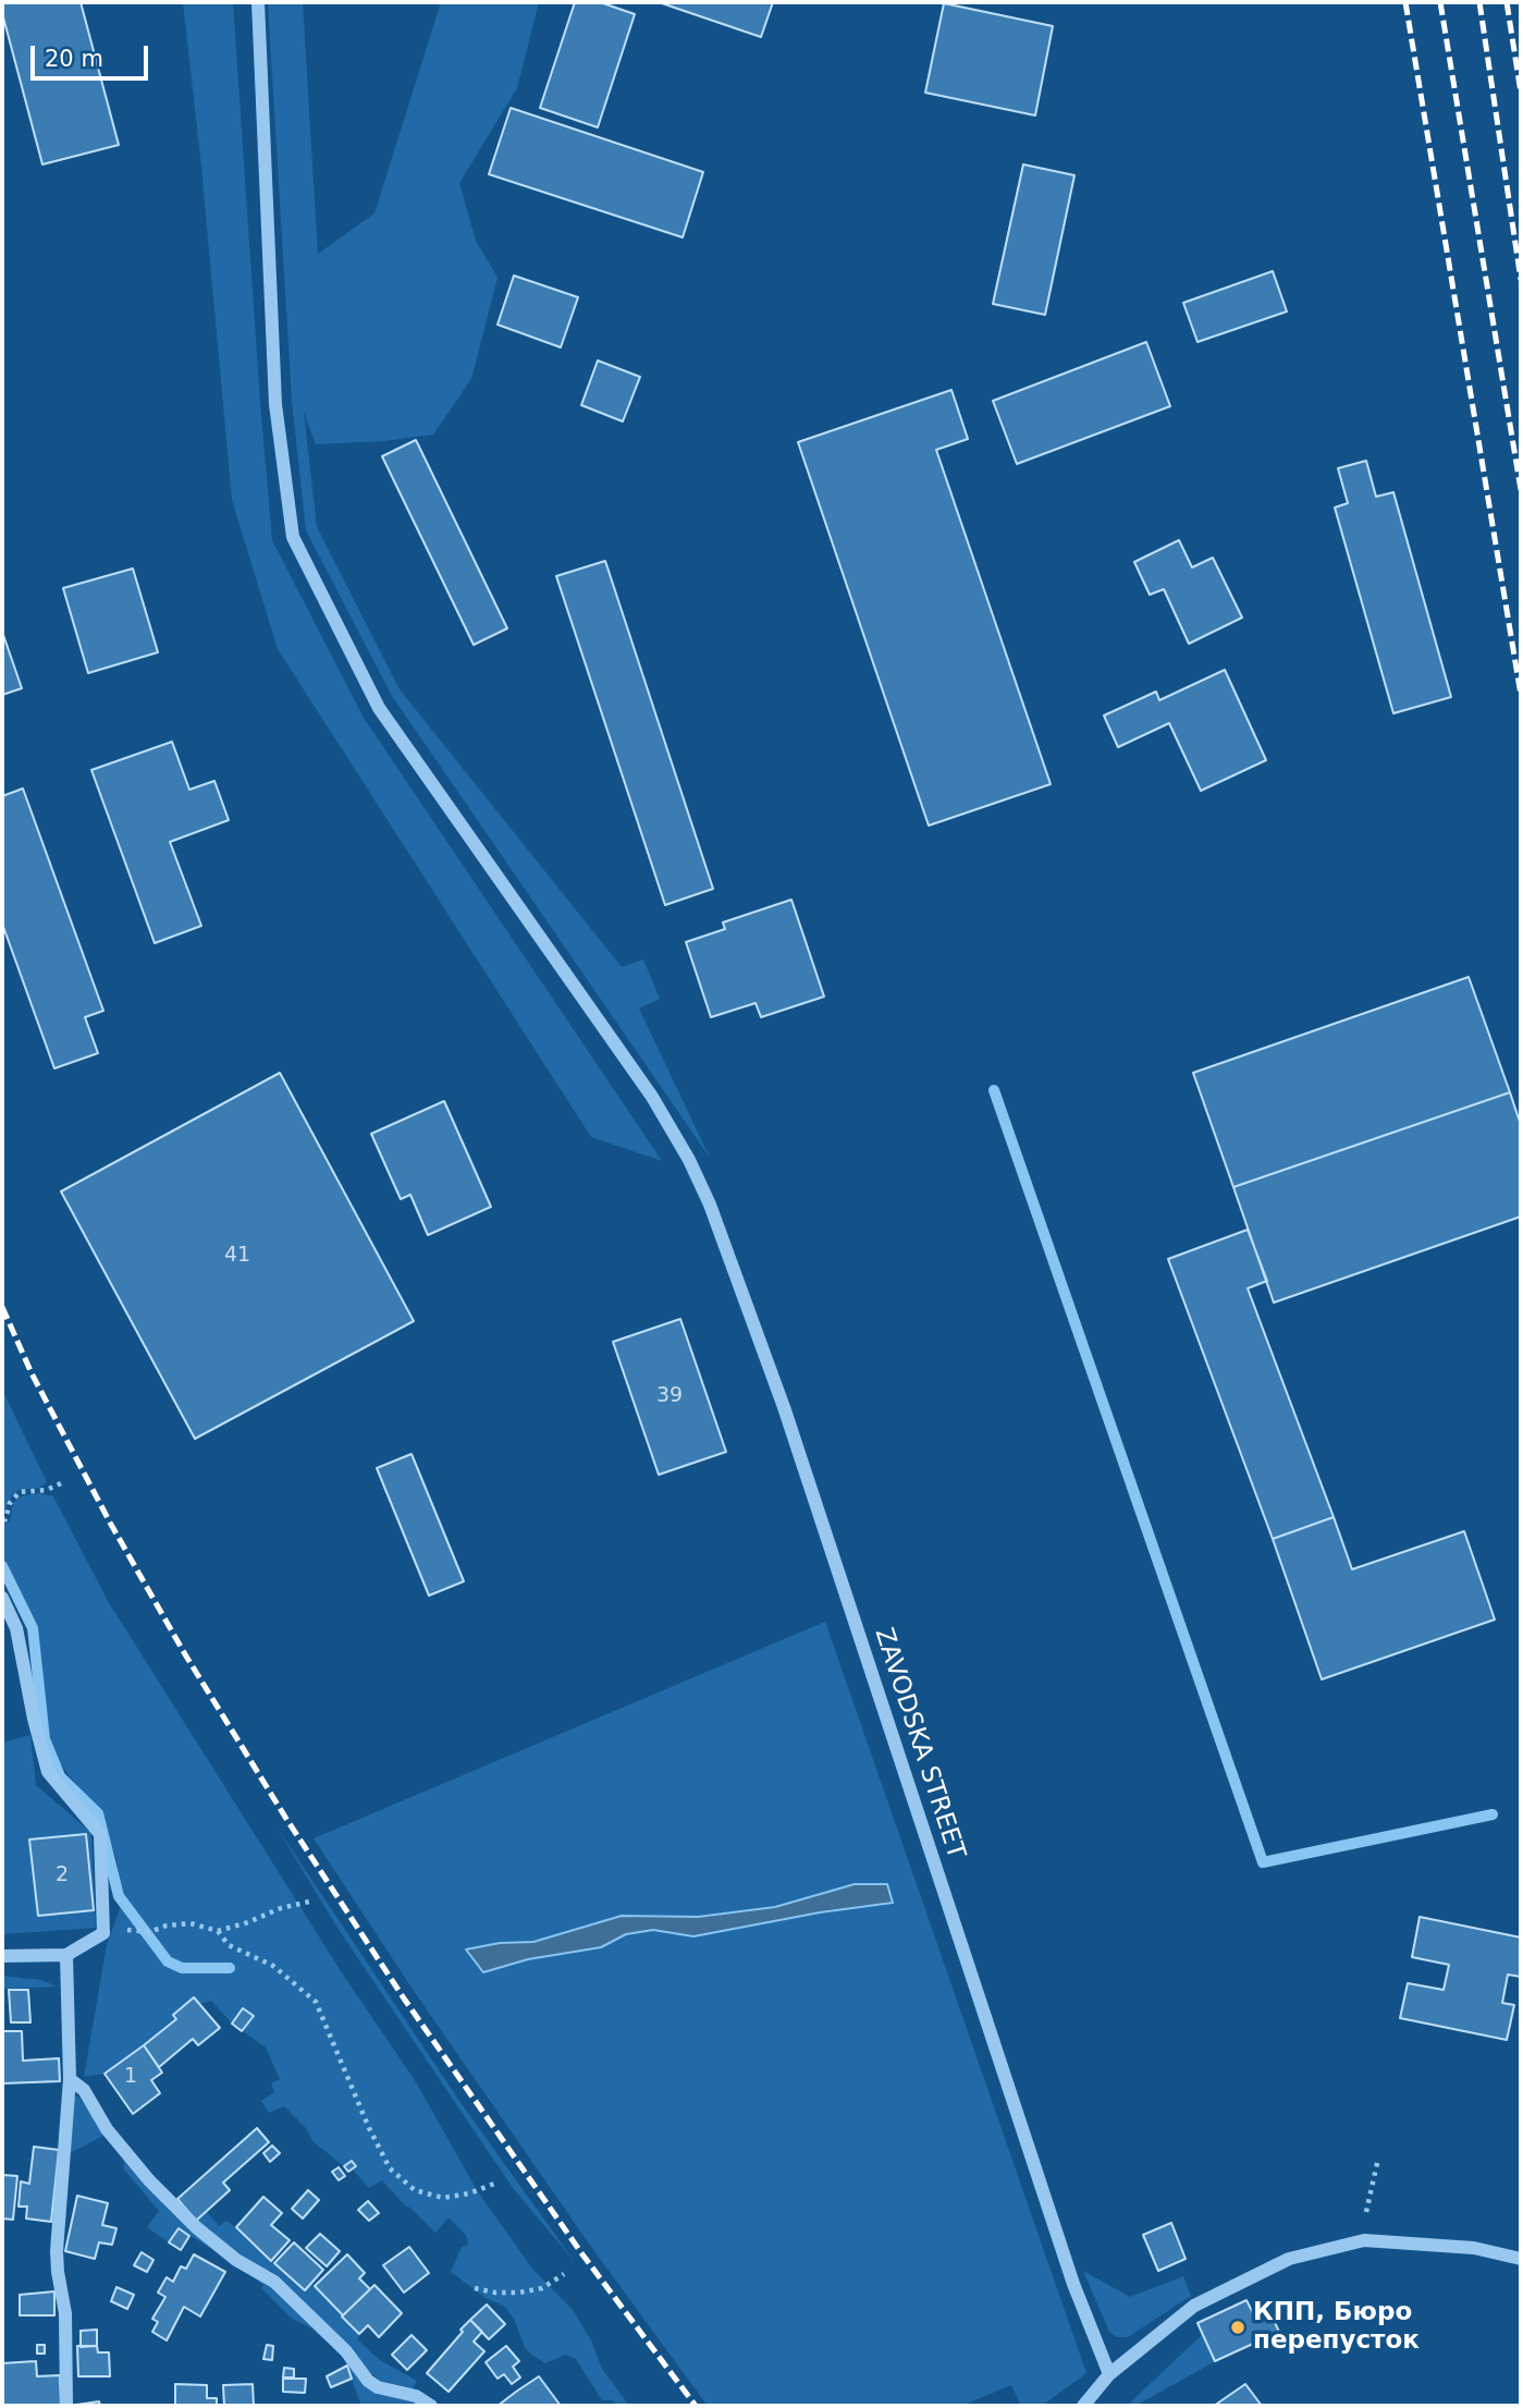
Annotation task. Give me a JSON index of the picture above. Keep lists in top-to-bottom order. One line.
{"streets":{"street":["ZAVODSKA STREET"]},"places":["КПП, Бюро перепусток"],"house_numbers":["41","39","2","1"],"scale_bar":"20 m"}
